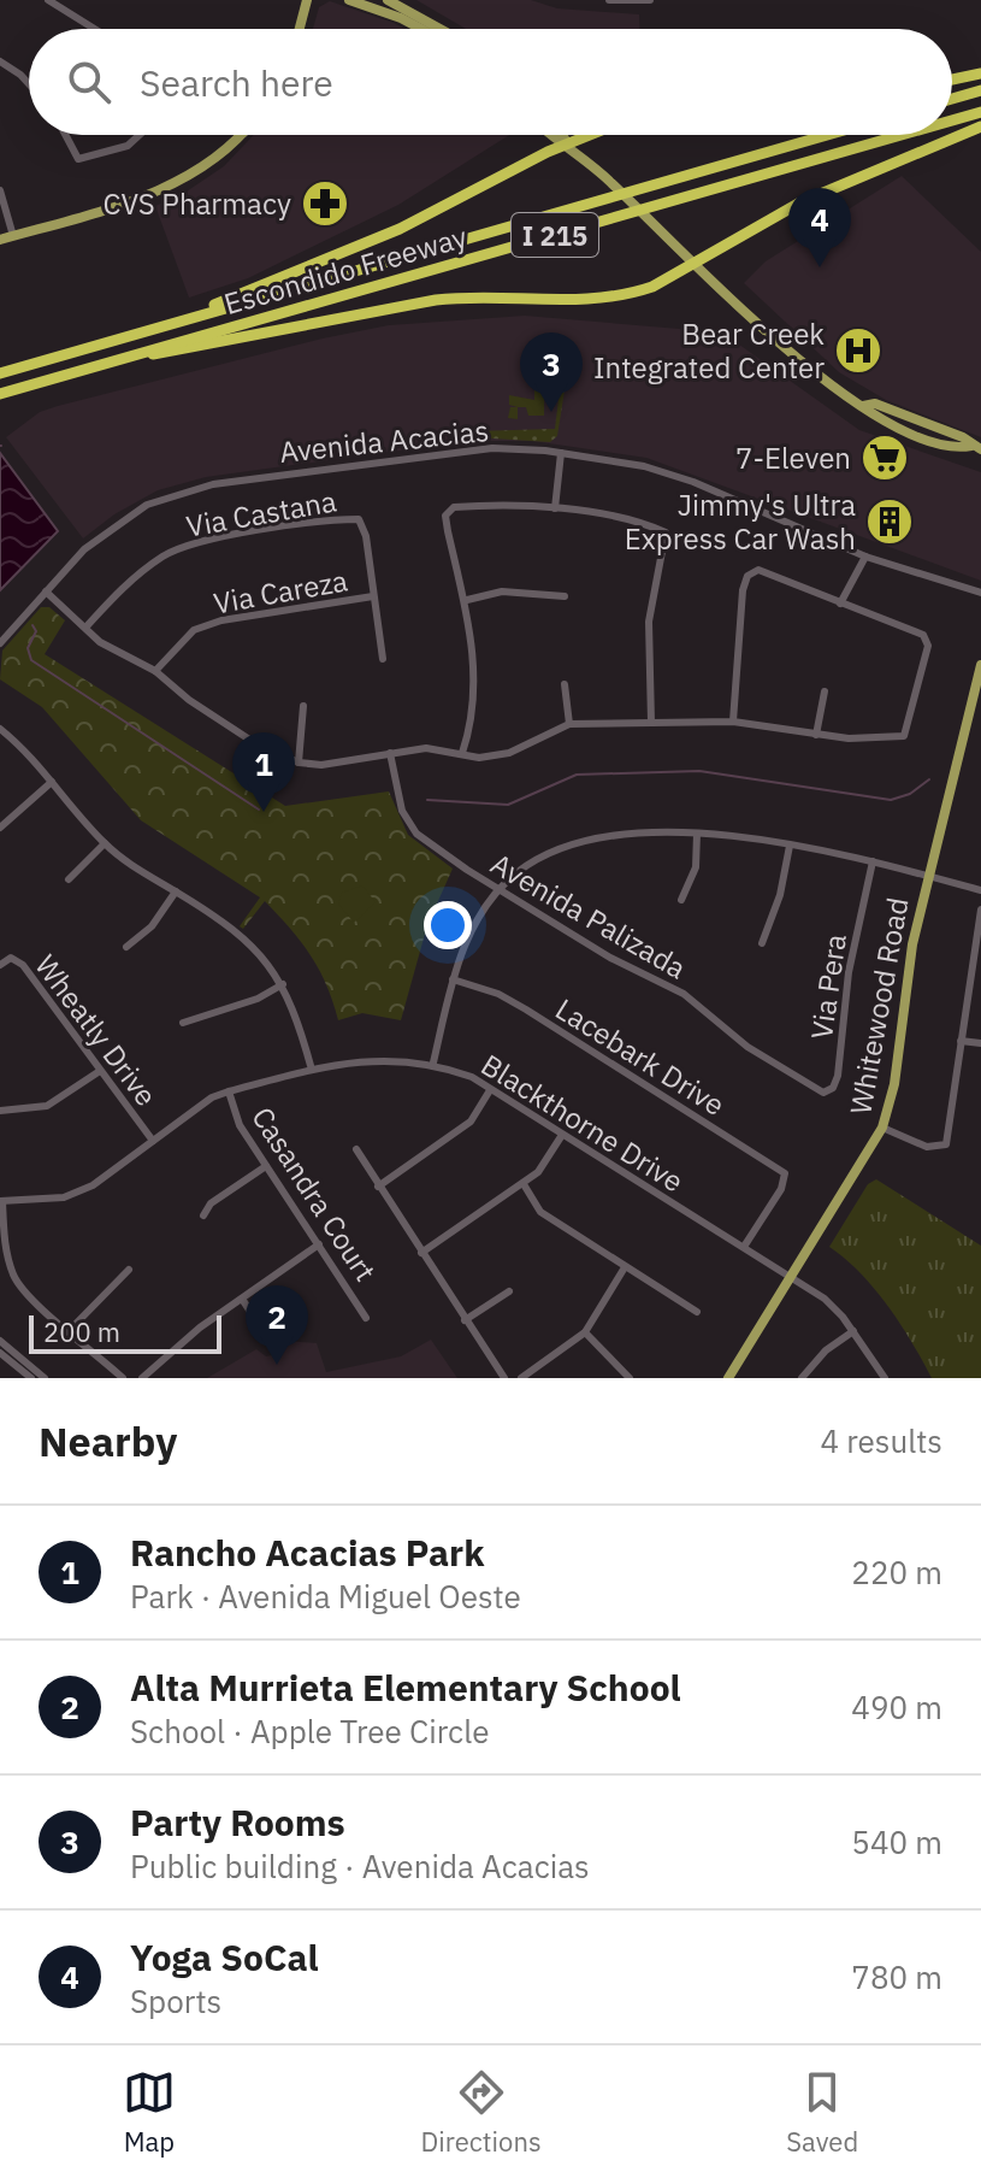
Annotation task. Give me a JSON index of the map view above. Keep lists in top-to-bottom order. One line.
{"streets":{"highway":["I 215","Escondido Freeway"],"main road":["Whitewood Road"],"street":["Avenida Acacias","Via Castana","Via Careza","Avenida Palizada","Via Pera","Wheatly Drive","Lacebark Drive","Blackthorne Drive","Casandra Court"]},"crossings":[["Via Castana","Via Careza"],["Avenida Palizada","Via Pera"],["Whitewood Road","Blackthorne Drive"],["Wheatly Drive","Blackthorne Drive"],["Lacebark Drive","Blackthorne Drive"],["Blackthorne Drive","Casandra Court"]],"places":{"pharmacy":["CVS Pharmacy"],"hospital":["Bear Creek Integrated Center"],"supermarket":["7-Eleven"],"building":["Jimmy's Ultra Express Car Wash"]},"scale_bar":"200 m","page":{"search":"Search here","pins":["4","3","1","2"],"scale":"200 m","heading":["Nearby","4 results"],"list":[{"mark":"1","name":"Rancho Acacias Park","note":"Park · Avenida Miguel Oeste","value":"220 m"},{"mark":"2","name":"Alta Murrieta Elementary School","note":"School · Apple Tree Circle","value":"490 m"},{"mark":"3","name":"Party Rooms","note":"Public building · Avenida Acacias","value":"540 m"},{"mark":"4","name":"Yoga SoCal","note":"Sports","value":"780 m"}],"nav":["Map","Directions","Saved"]}}
